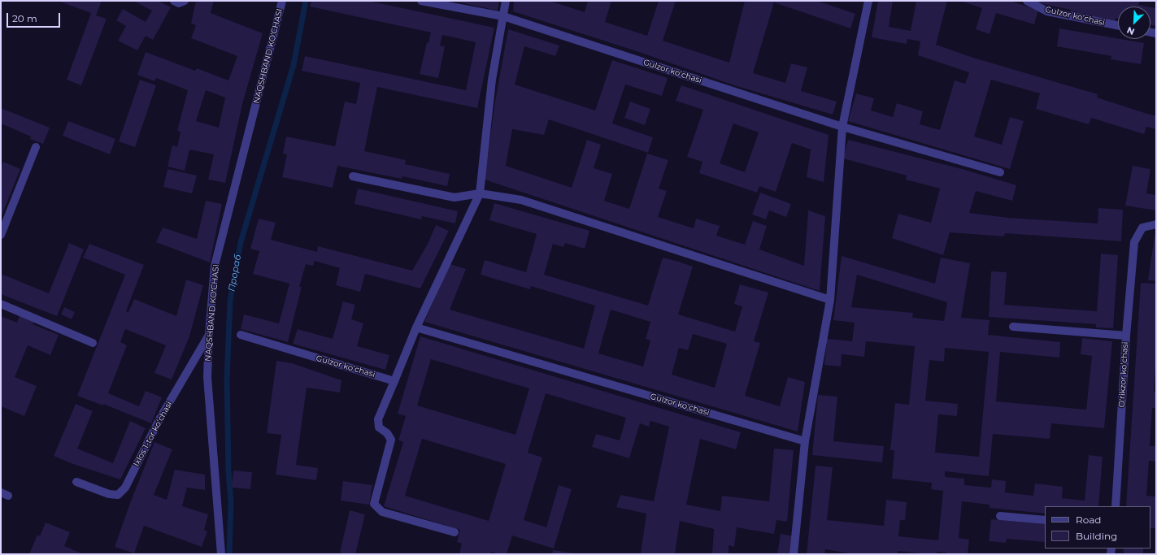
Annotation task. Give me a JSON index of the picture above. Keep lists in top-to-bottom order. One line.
{"streets":{"street":["Gulzor koʻchasi","NAQSHBAND KO'CHASI","O'rikzor koʻchasi","Ixlos 1-tor koʻchasi"]},"crossings":[["NAQSHBAND KO'CHASI","Ixlos 1-tor koʻchasi"]],"water":["Прораб"],"legend":["Road","Building"],"scale_bar":"20 m","north":"bottom left"}
